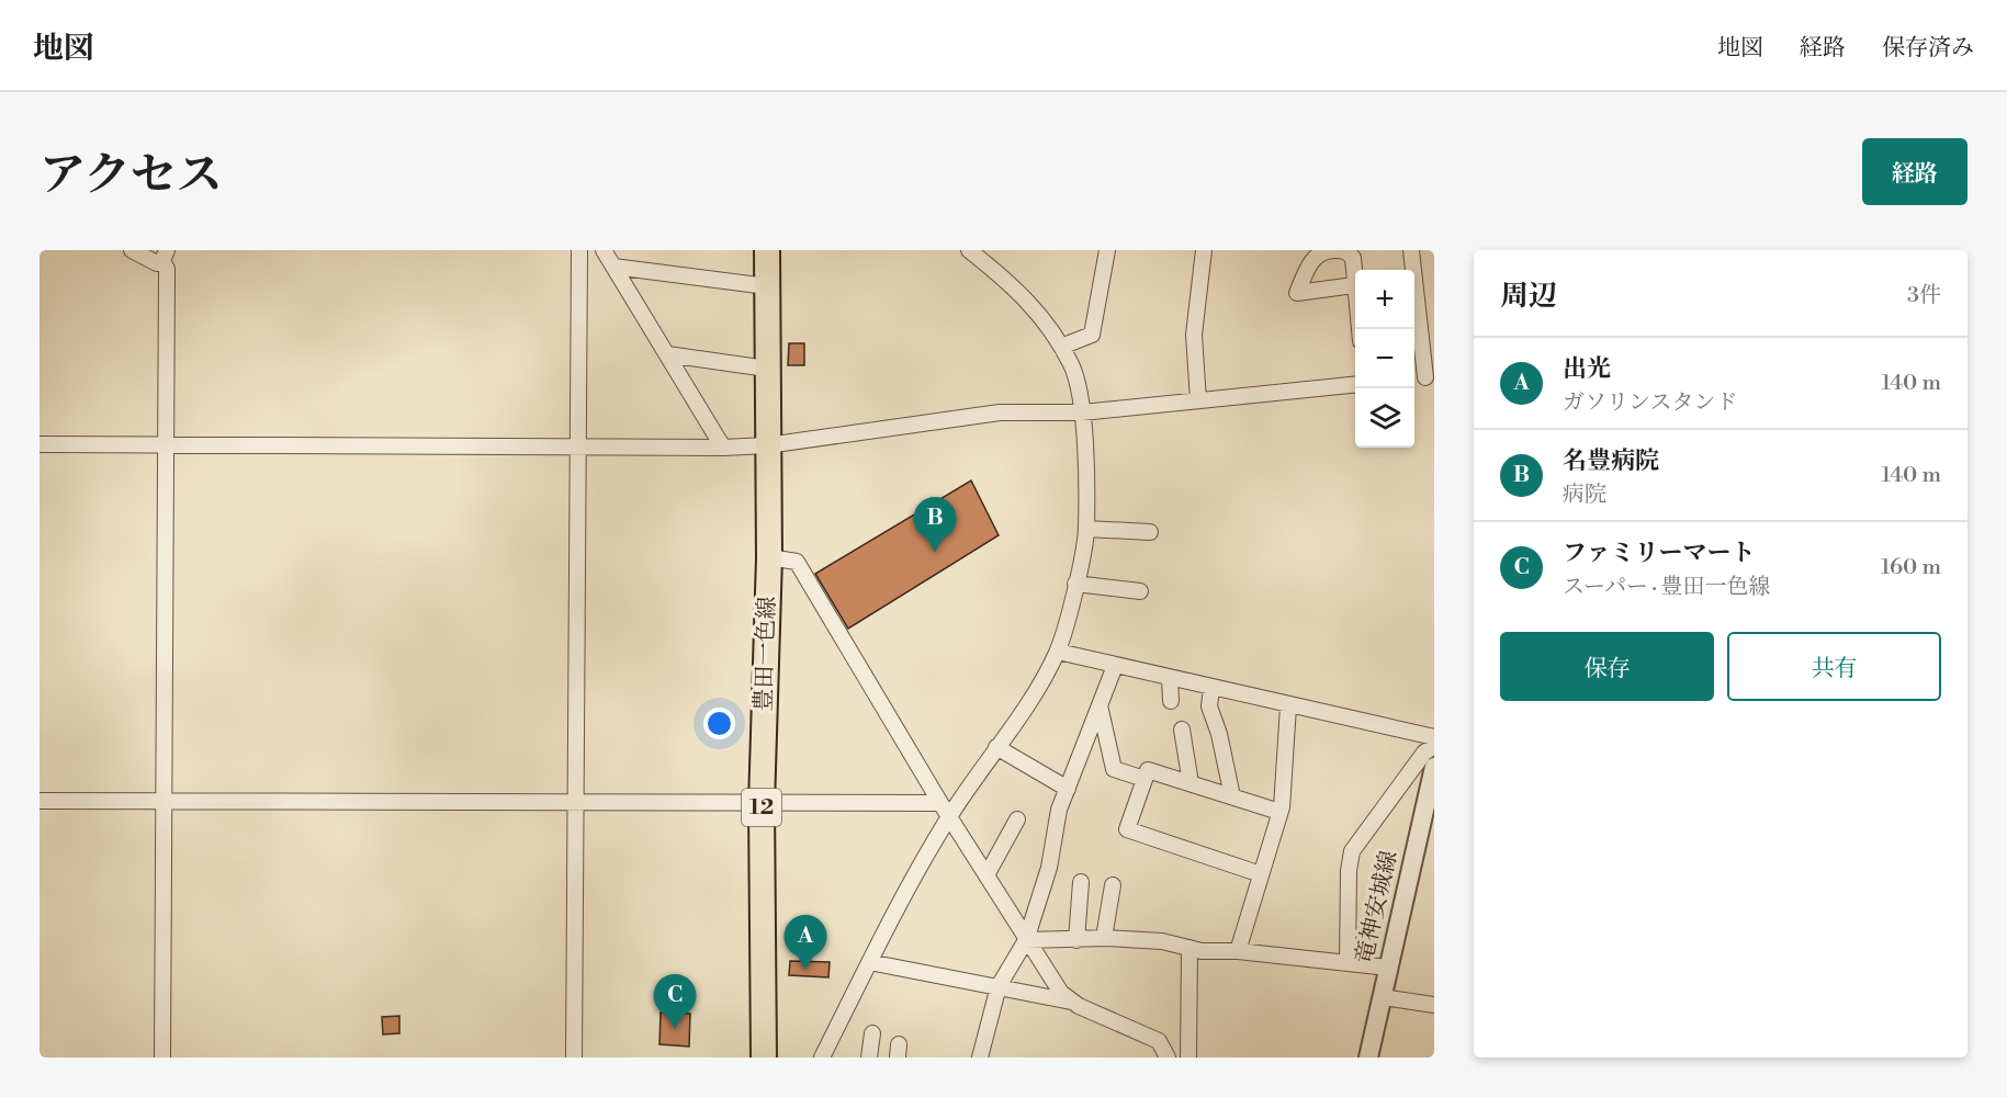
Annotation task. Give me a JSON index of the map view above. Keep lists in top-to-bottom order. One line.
{"streets":{"main road":["豊田一色線","12"],"street":["竜神安城線"]},"page":{"header":"地図","nav":["地図","経路","保存済み"],"title":"アクセス","buttons":["経路",["保存","共有"]],"heading":["周辺","3件"],"map_buttons":["+","−"],"list":[{"mark":"A","name":"出光","note":"ガソリンスタンド","value":"140 m"},{"mark":"B","name":"名豊病院","note":"病院","value":"140 m"},{"mark":"C","name":"ファミリーマート","note":"スーパー · 豊田一色線","value":"160 m"}],"pins":["B","A","C"]}}
